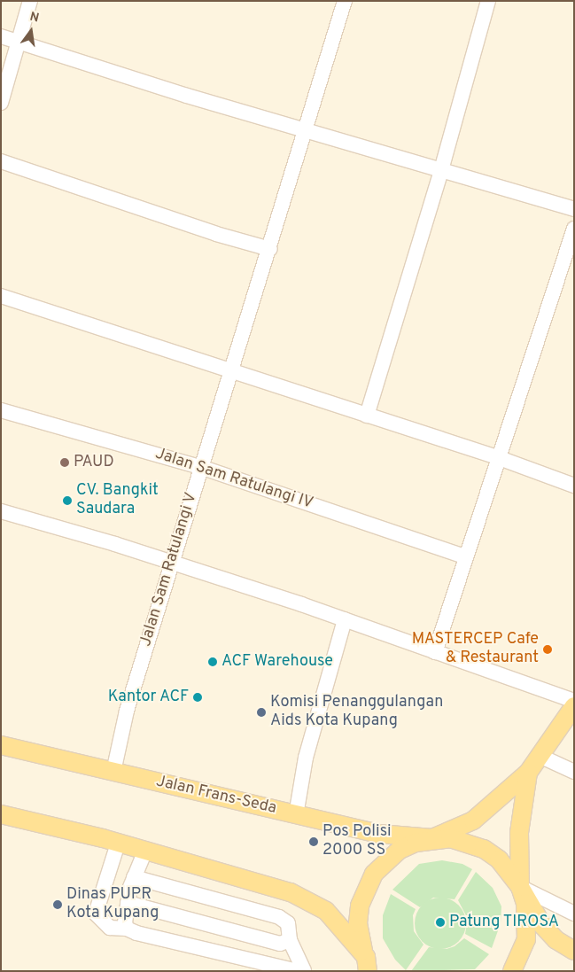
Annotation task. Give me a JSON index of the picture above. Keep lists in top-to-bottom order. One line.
{"streets":{"main road":["Jalan Frans-Seda"],"street":["Jalan Sam Ratulangi IV","Jalan Sam Ratulangi V"]},"crossings":[["Jalan Sam Ratulangi IV","Jalan Sam Ratulangi V"],["Jalan Sam Ratulangi V","Jalan Frans-Seda"]],"places":["PAUD","CV. Bangkit Saudara","MASTERCEP Cafe & Restaurant","ACF Warehouse","Kantor ACF","Komisi Penanggulangan Aids Kota Kupang","Pos Polisi 2000 SS","Dinas PUPR Kota Kupang","Patung TIROSA"],"north":"top"}
